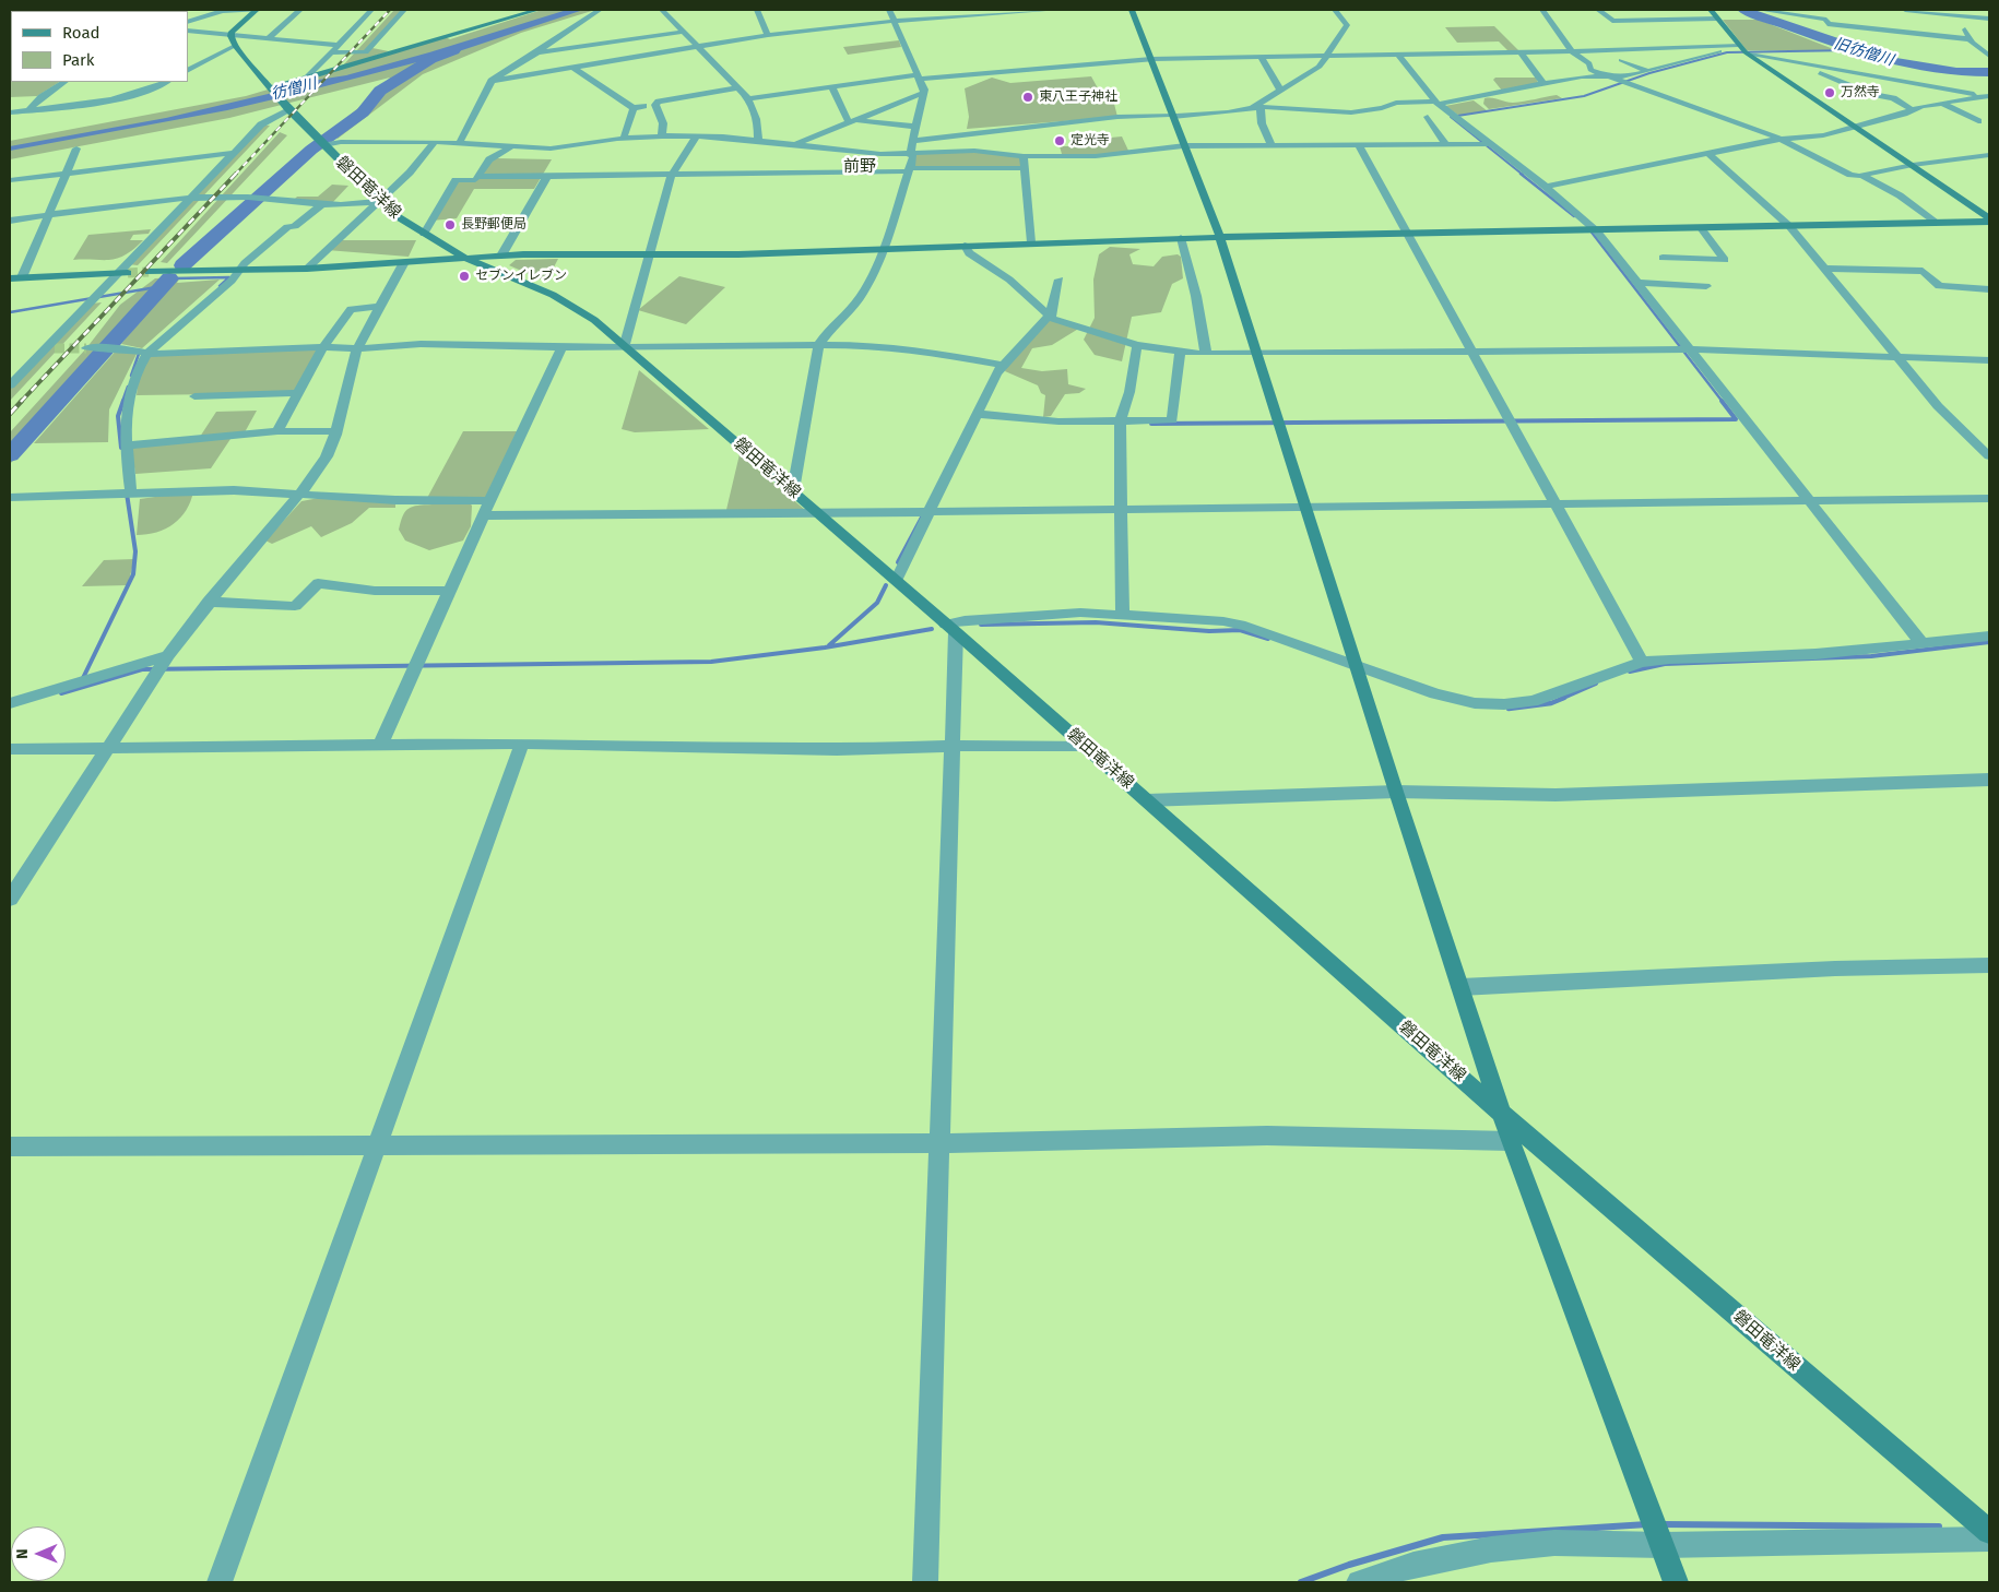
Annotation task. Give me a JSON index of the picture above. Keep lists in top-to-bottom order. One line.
{"streets":{"street":["磐田竜洋線"]},"districts":["前野"],"water":["旧彷僧川","彷僧川"],"places":["万然寺","東八王子神社","定光寺","長野郵便局","セブンイレブン"],"legend":["Road","Park"],"north":"left"}
